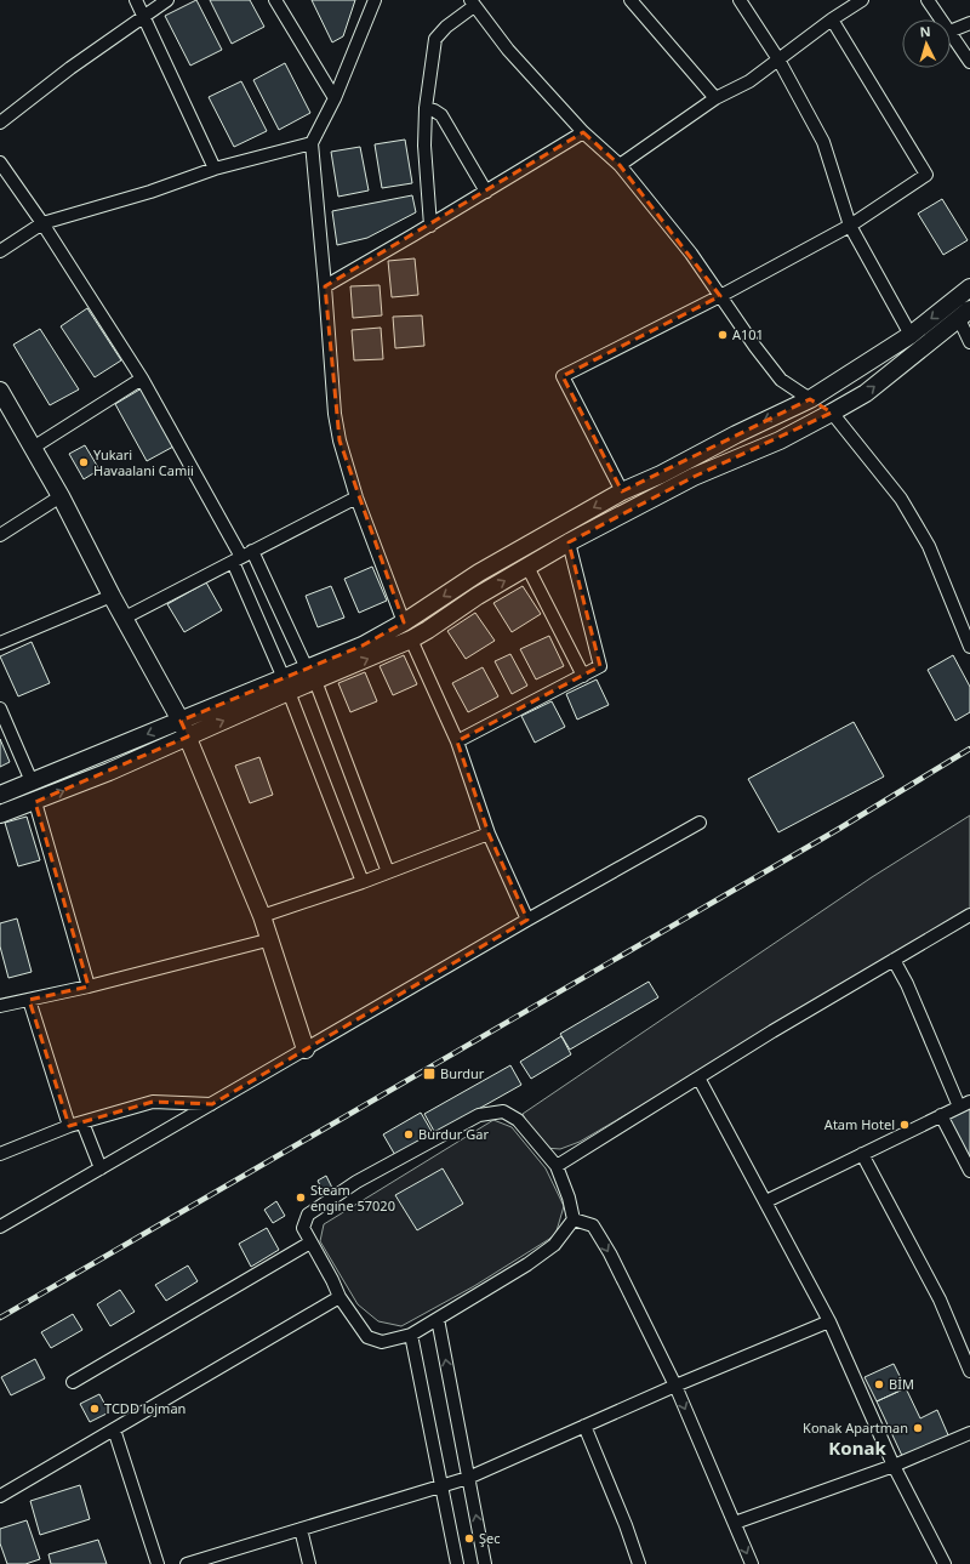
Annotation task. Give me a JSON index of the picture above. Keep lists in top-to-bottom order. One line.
{"districts":["Konak"],"places":{"other":["A101","Yukari Havaalani Camii","Atam Hotel","Burdur Gar","Steam engine 57020","BİM","TCDD lojman","Konak Apartman","Şec"],"transit":["Burdur"]},"north":"top"}
